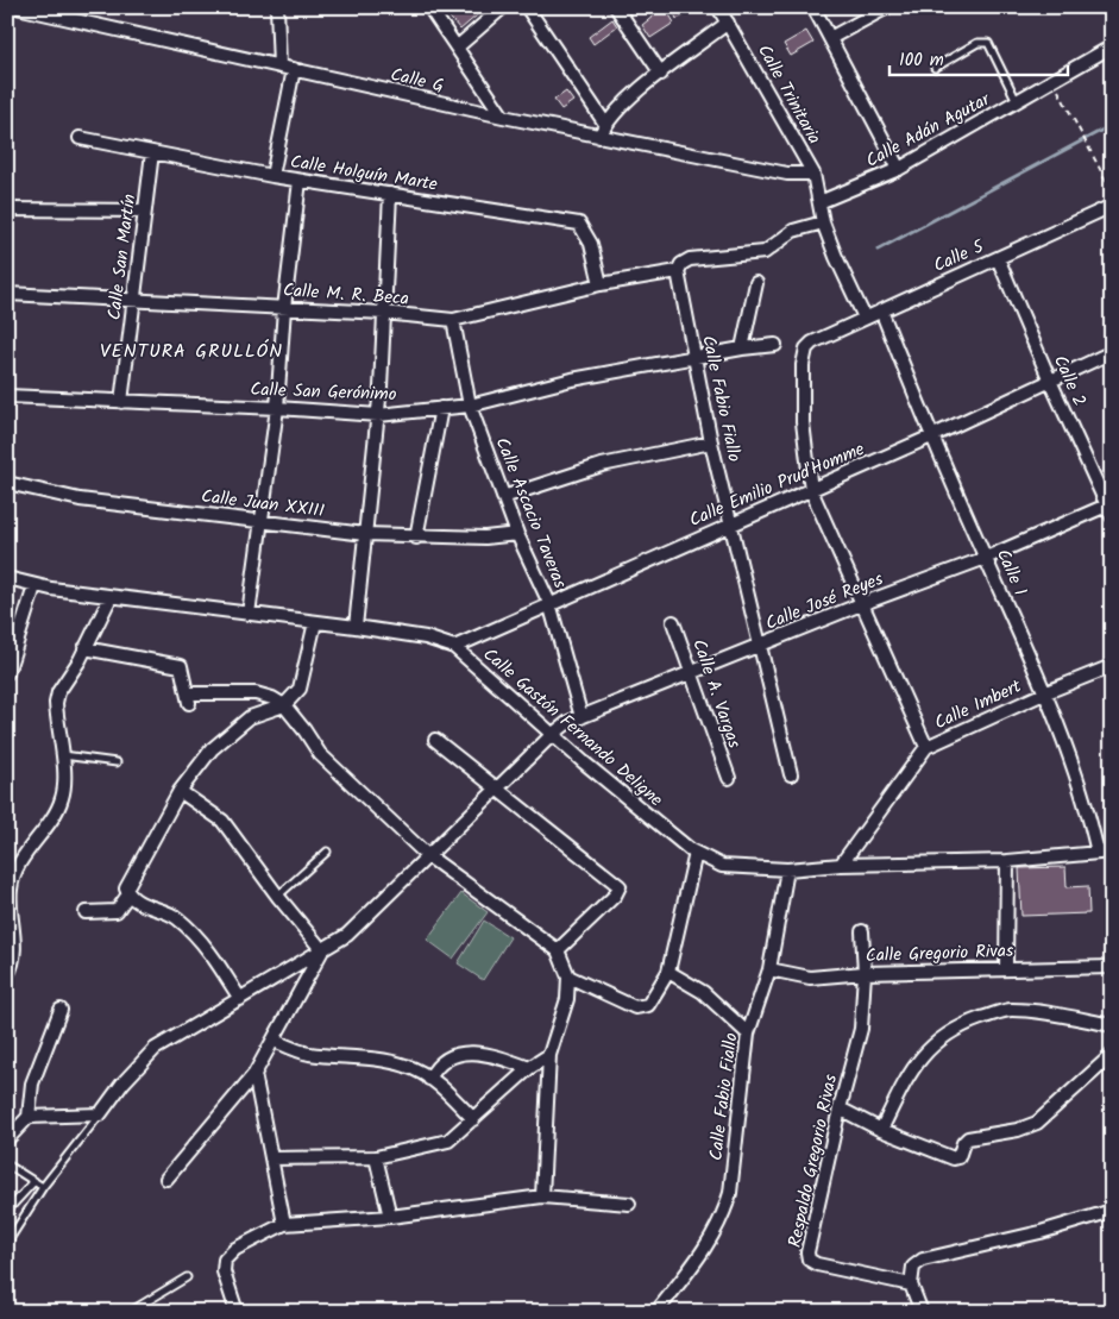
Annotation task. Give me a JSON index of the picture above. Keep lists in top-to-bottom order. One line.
{"streets":{"street":["Calle G","Calle Trinitaria","Calle Adán Agutar","Calle Holguín Marte","Calle 5","Calle San Martín","Calle M. R. Beca","Calle 2","Calle San Gerónimo","Calle Fabio Fiallo","Calle Emilio Prud'Homme","Calle Juan XXIII","Calle Ascacio Taveras","Calle 1","Calle José Reyes","Calle A. Vargas","Calle Imbert","Calle Gastón Fernando Deligne","Calle Gregorio Rivas","Respaldo Gregorio Rivas"]},"crossings":[["Calle G","Calle Trinitaria"],["Calle Trinitaria","Calle Adán Agutar"],["Calle Trinitaria","Calle 5"],["Calle Trinitaria","Calle M. R. Beca"],["Calle Holguín Marte","Calle San Martín"],["Calle Holguín Marte","Calle M. R. Beca"],["Calle 5","Calle 2"],["Calle 5","Calle Emilio Prud'Homme"],["Calle 5","Calle 1"],["Calle San Martín","Calle M. R. Beca"],["Calle San Martín","Calle San Gerónimo"],["Calle M. R. Beca","Calle Fabio Fiallo"],["Calle M. R. Beca","Calle Ascacio Taveras"],["Calle 2","Calle Emilio Prud'Homme"],["Calle 2","Calle José Reyes"],["Calle San Gerónimo","Calle Fabio Fiallo"],["Calle San Gerónimo","Calle Ascacio Taveras"],["Calle Fabio Fiallo","Calle Emilio Prud'Homme"],["Calle Fabio Fiallo","Calle José Reyes"],["Calle Fabio Fiallo","Calle Gastón Fernando Deligne"],["Calle Fabio Fiallo","Calle Gregorio Rivas"],["Calle Emilio Prud'Homme","Calle Ascacio Taveras"],["Calle Emilio Prud'Homme","Calle 1"],["Calle Emilio Prud'Homme","Calle Gastón Fernando Deligne"],["Calle Juan XXIII","Calle Ascacio Taveras"],["Calle Ascacio Taveras","Calle José Reyes"],["Calle 1","Calle José Reyes"],["Calle 1","Calle Imbert"],["Calle 1","Calle Gastón Fernando Deligne"],["Calle José Reyes","Calle A. Vargas"],["Calle José Reyes","Calle Gastón Fernando Deligne"],["Calle Imbert","Calle Gastón Fernando Deligne"],["Calle Gregorio Rivas","Respaldo Gregorio Rivas"]],"districts":["VENTURA GRULLÓN"],"scale_bar":"100 m"}
